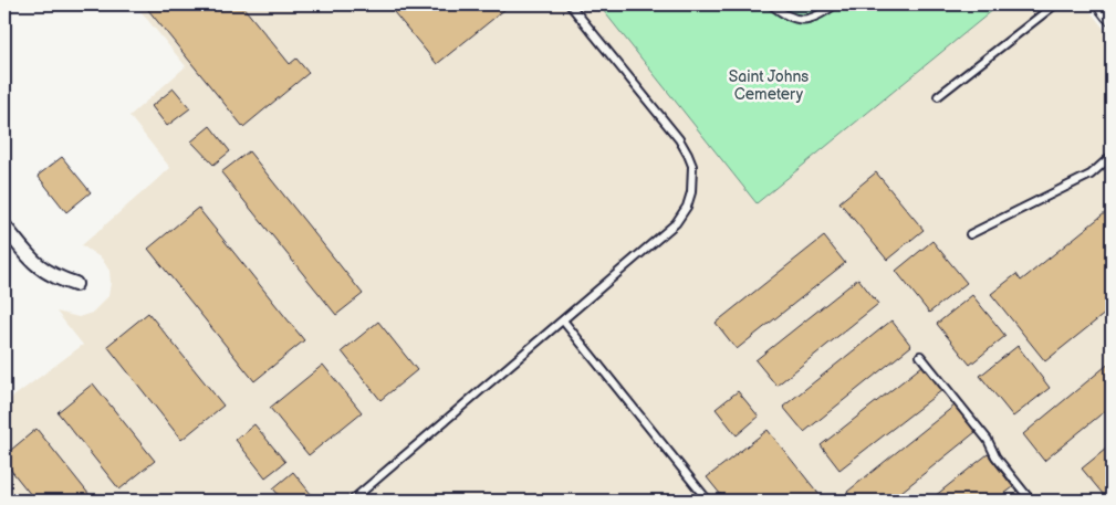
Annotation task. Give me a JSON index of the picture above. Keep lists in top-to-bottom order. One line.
{"parks":["Saint Johns Cemetery"]}
